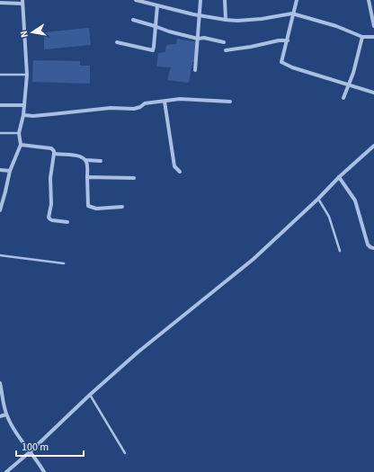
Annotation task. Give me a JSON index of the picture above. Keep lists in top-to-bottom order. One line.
{"scale_bar":"100 m","north":"left"}
